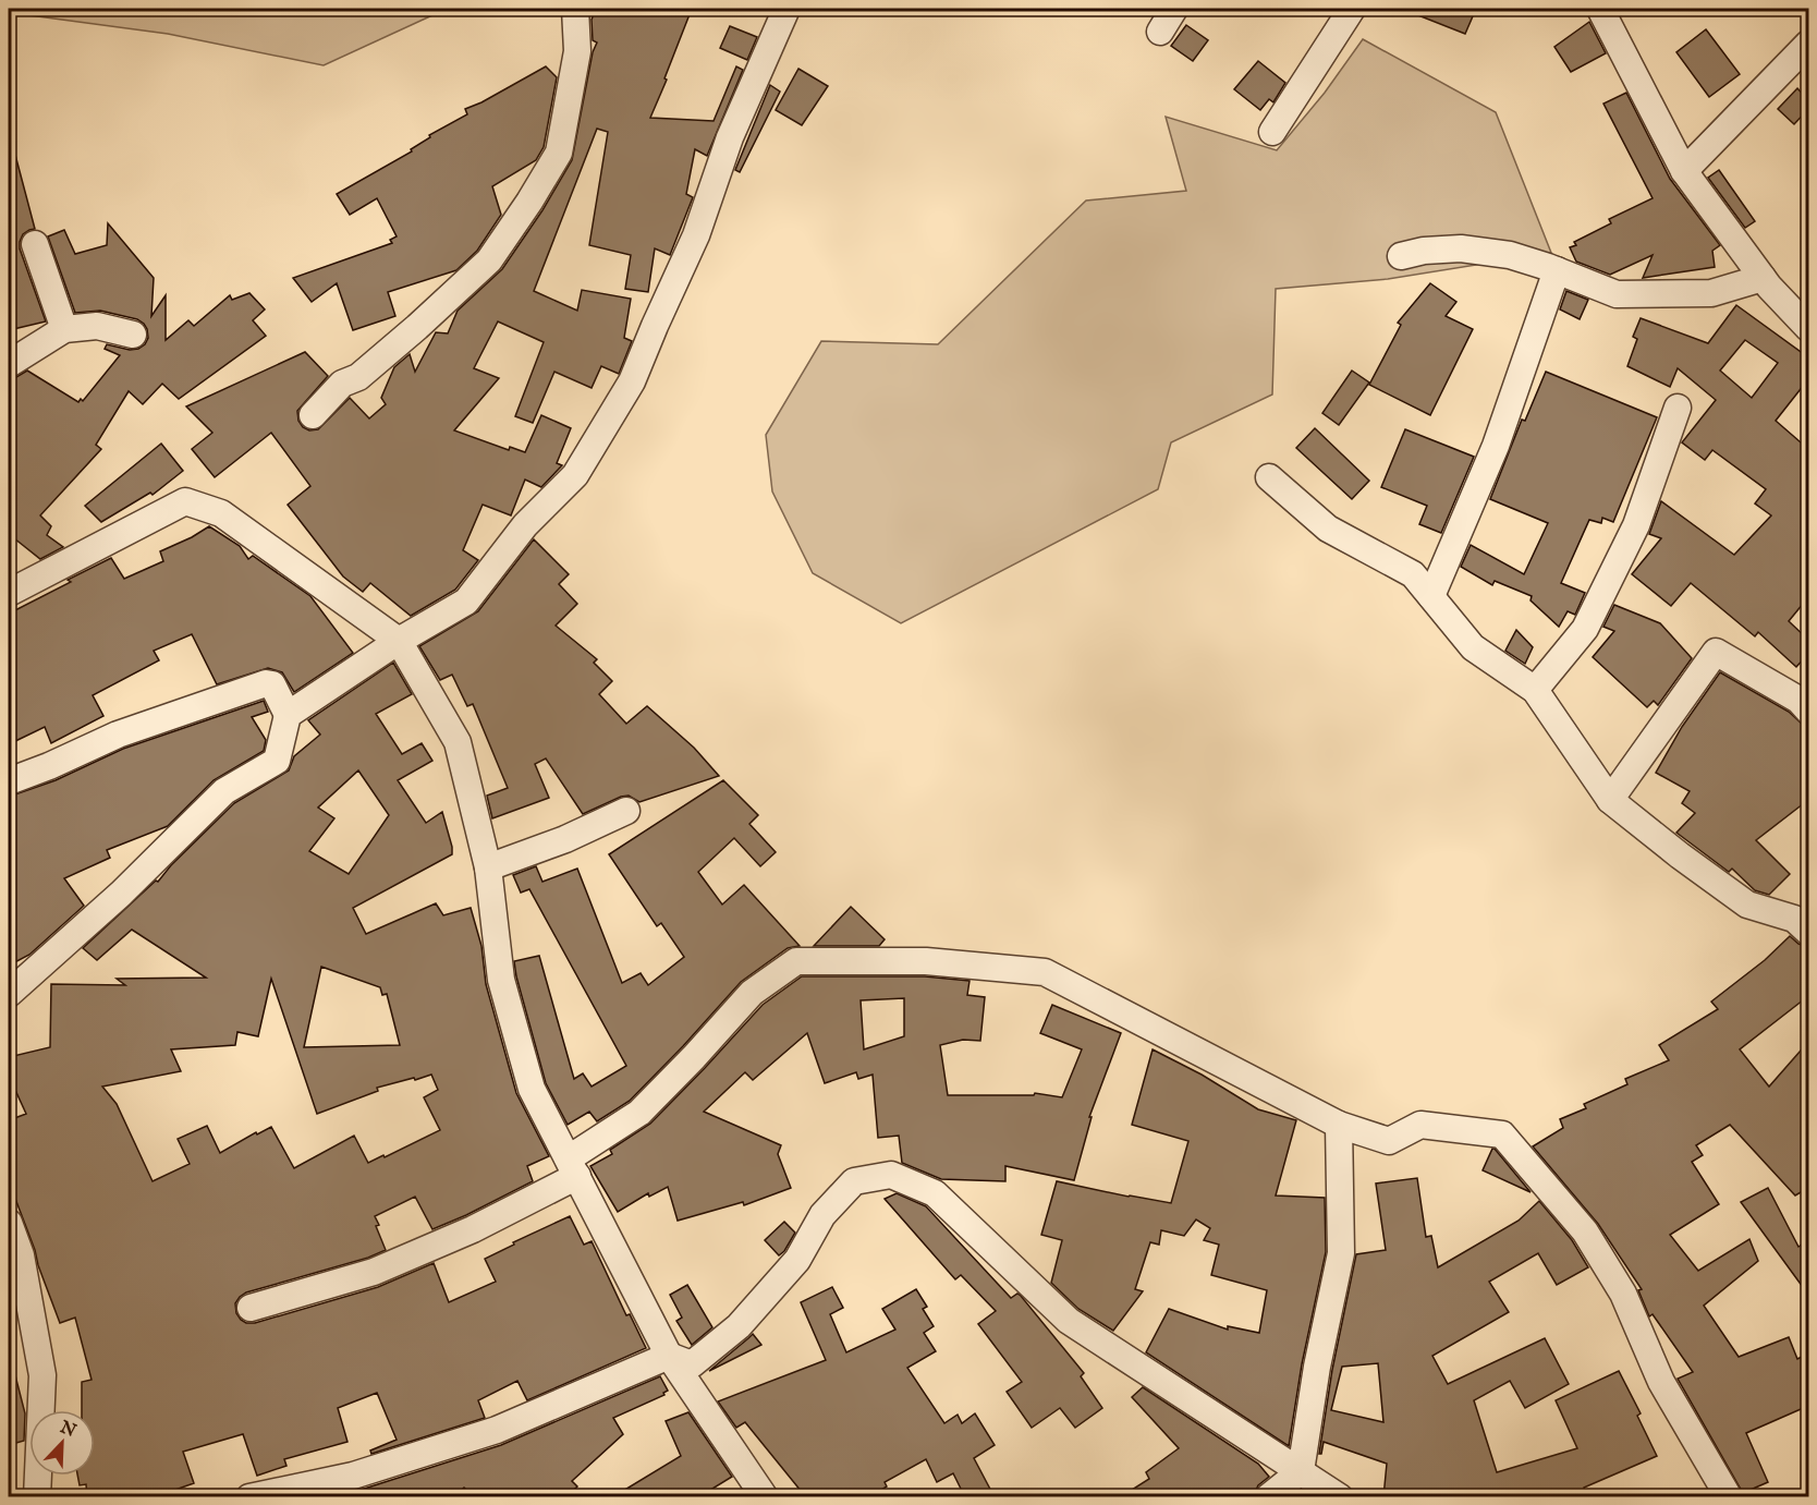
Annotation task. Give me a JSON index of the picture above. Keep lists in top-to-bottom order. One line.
{"north":"top right"}
